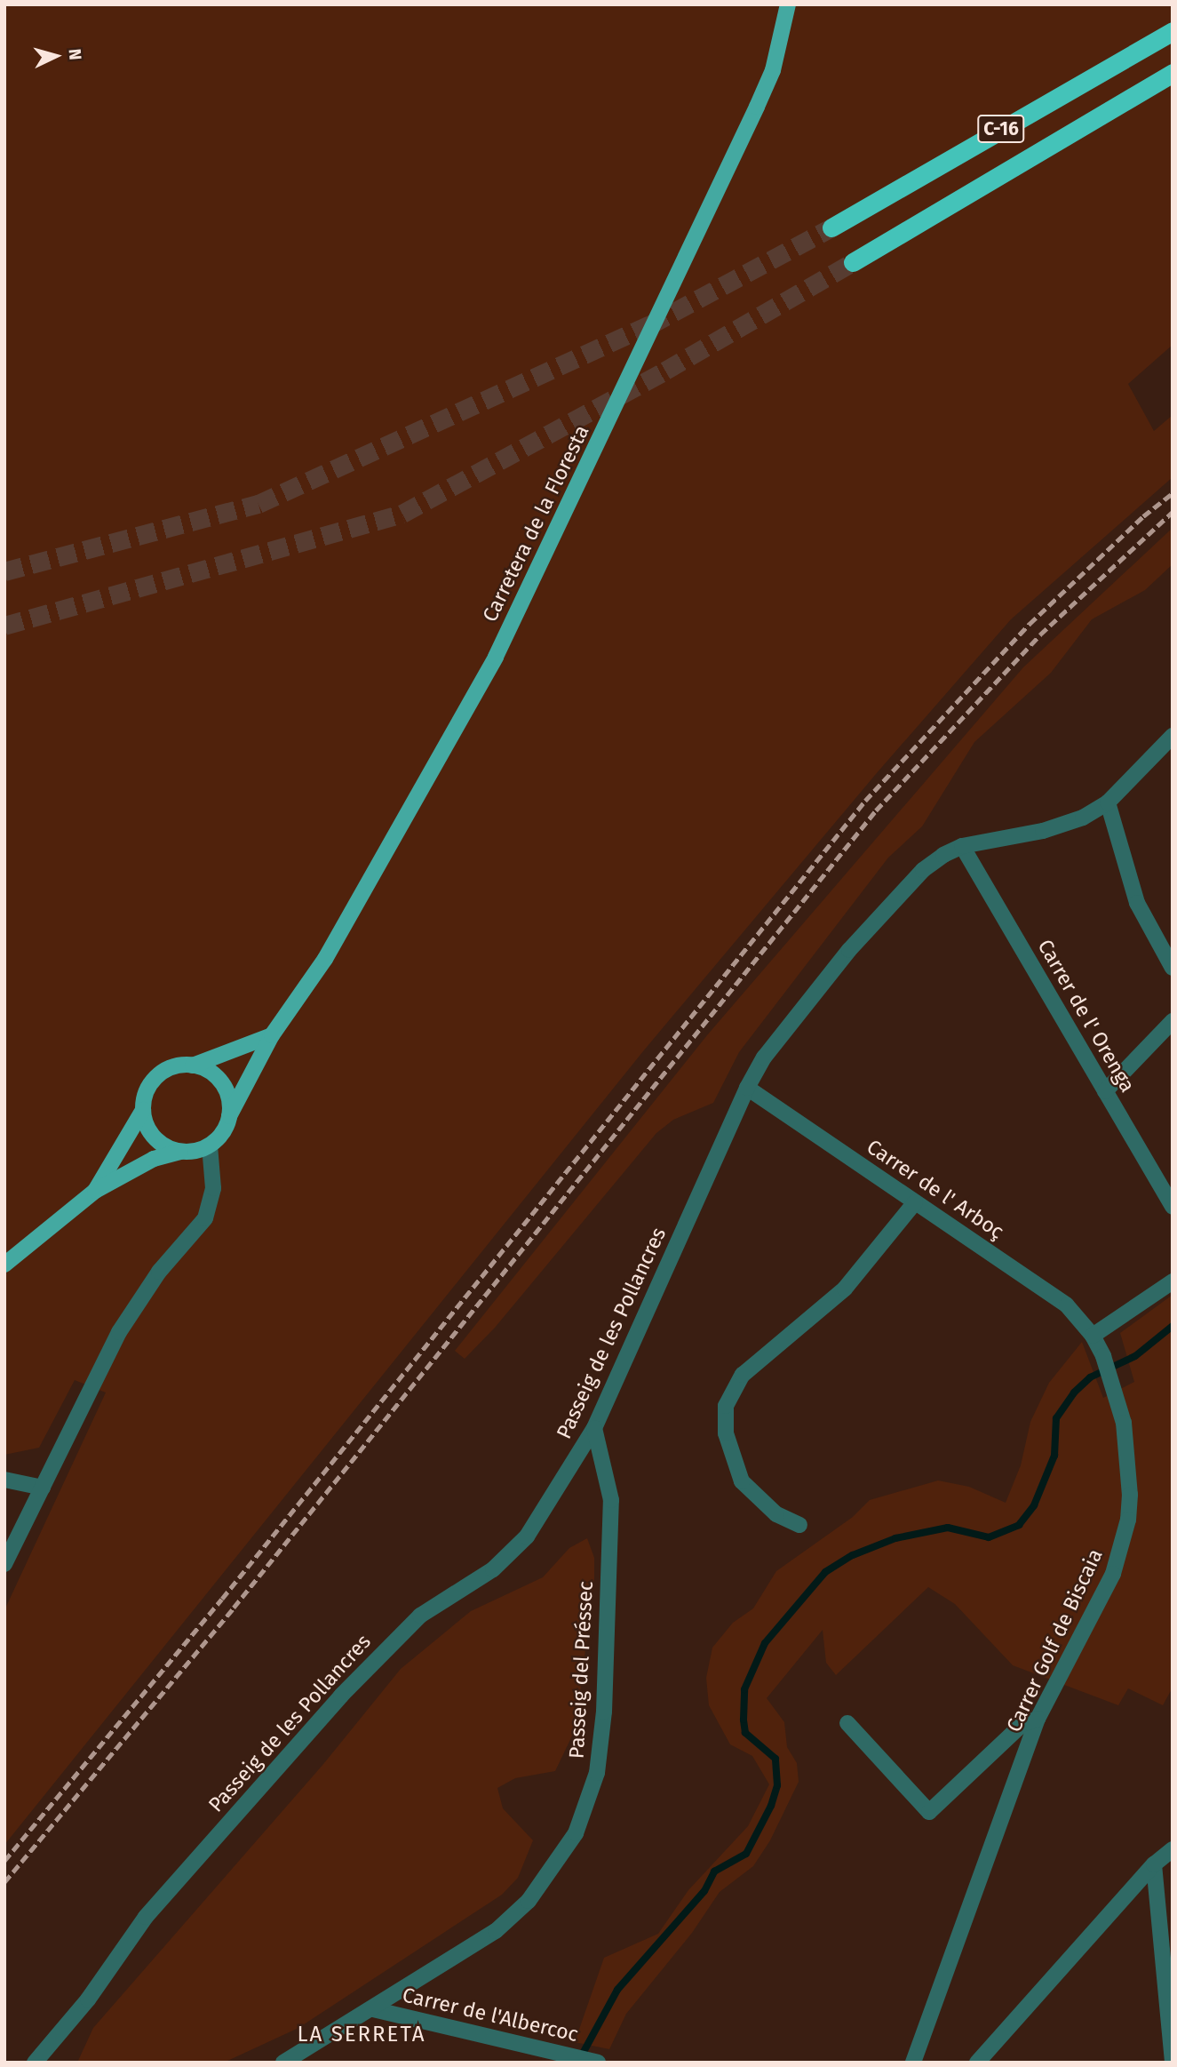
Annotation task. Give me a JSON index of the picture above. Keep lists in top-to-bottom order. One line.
{"streets":{"highway":["C-16"],"main road":["Carretera de la Floresta"],"street":["Carrer de l' Orenga","Carrer de l' Arboç","Passeig de les Pollancres","Carrer Golf de Biscaia","Passeig del Préssec","Carrer de l'Albercoc"]},"crossings":[["Carrer de l' Orenga","Passeig de les Pollancres"],["Carrer de l' Arboç","Passeig de les Pollancres"],["Carrer de l' Arboç","Carrer Golf de Biscaia"],["Passeig de les Pollancres","Passeig del Préssec"],["Passeig del Préssec","Carrer de l'Albercoc"]],"districts":["LA SERRETA"],"north":"right"}
